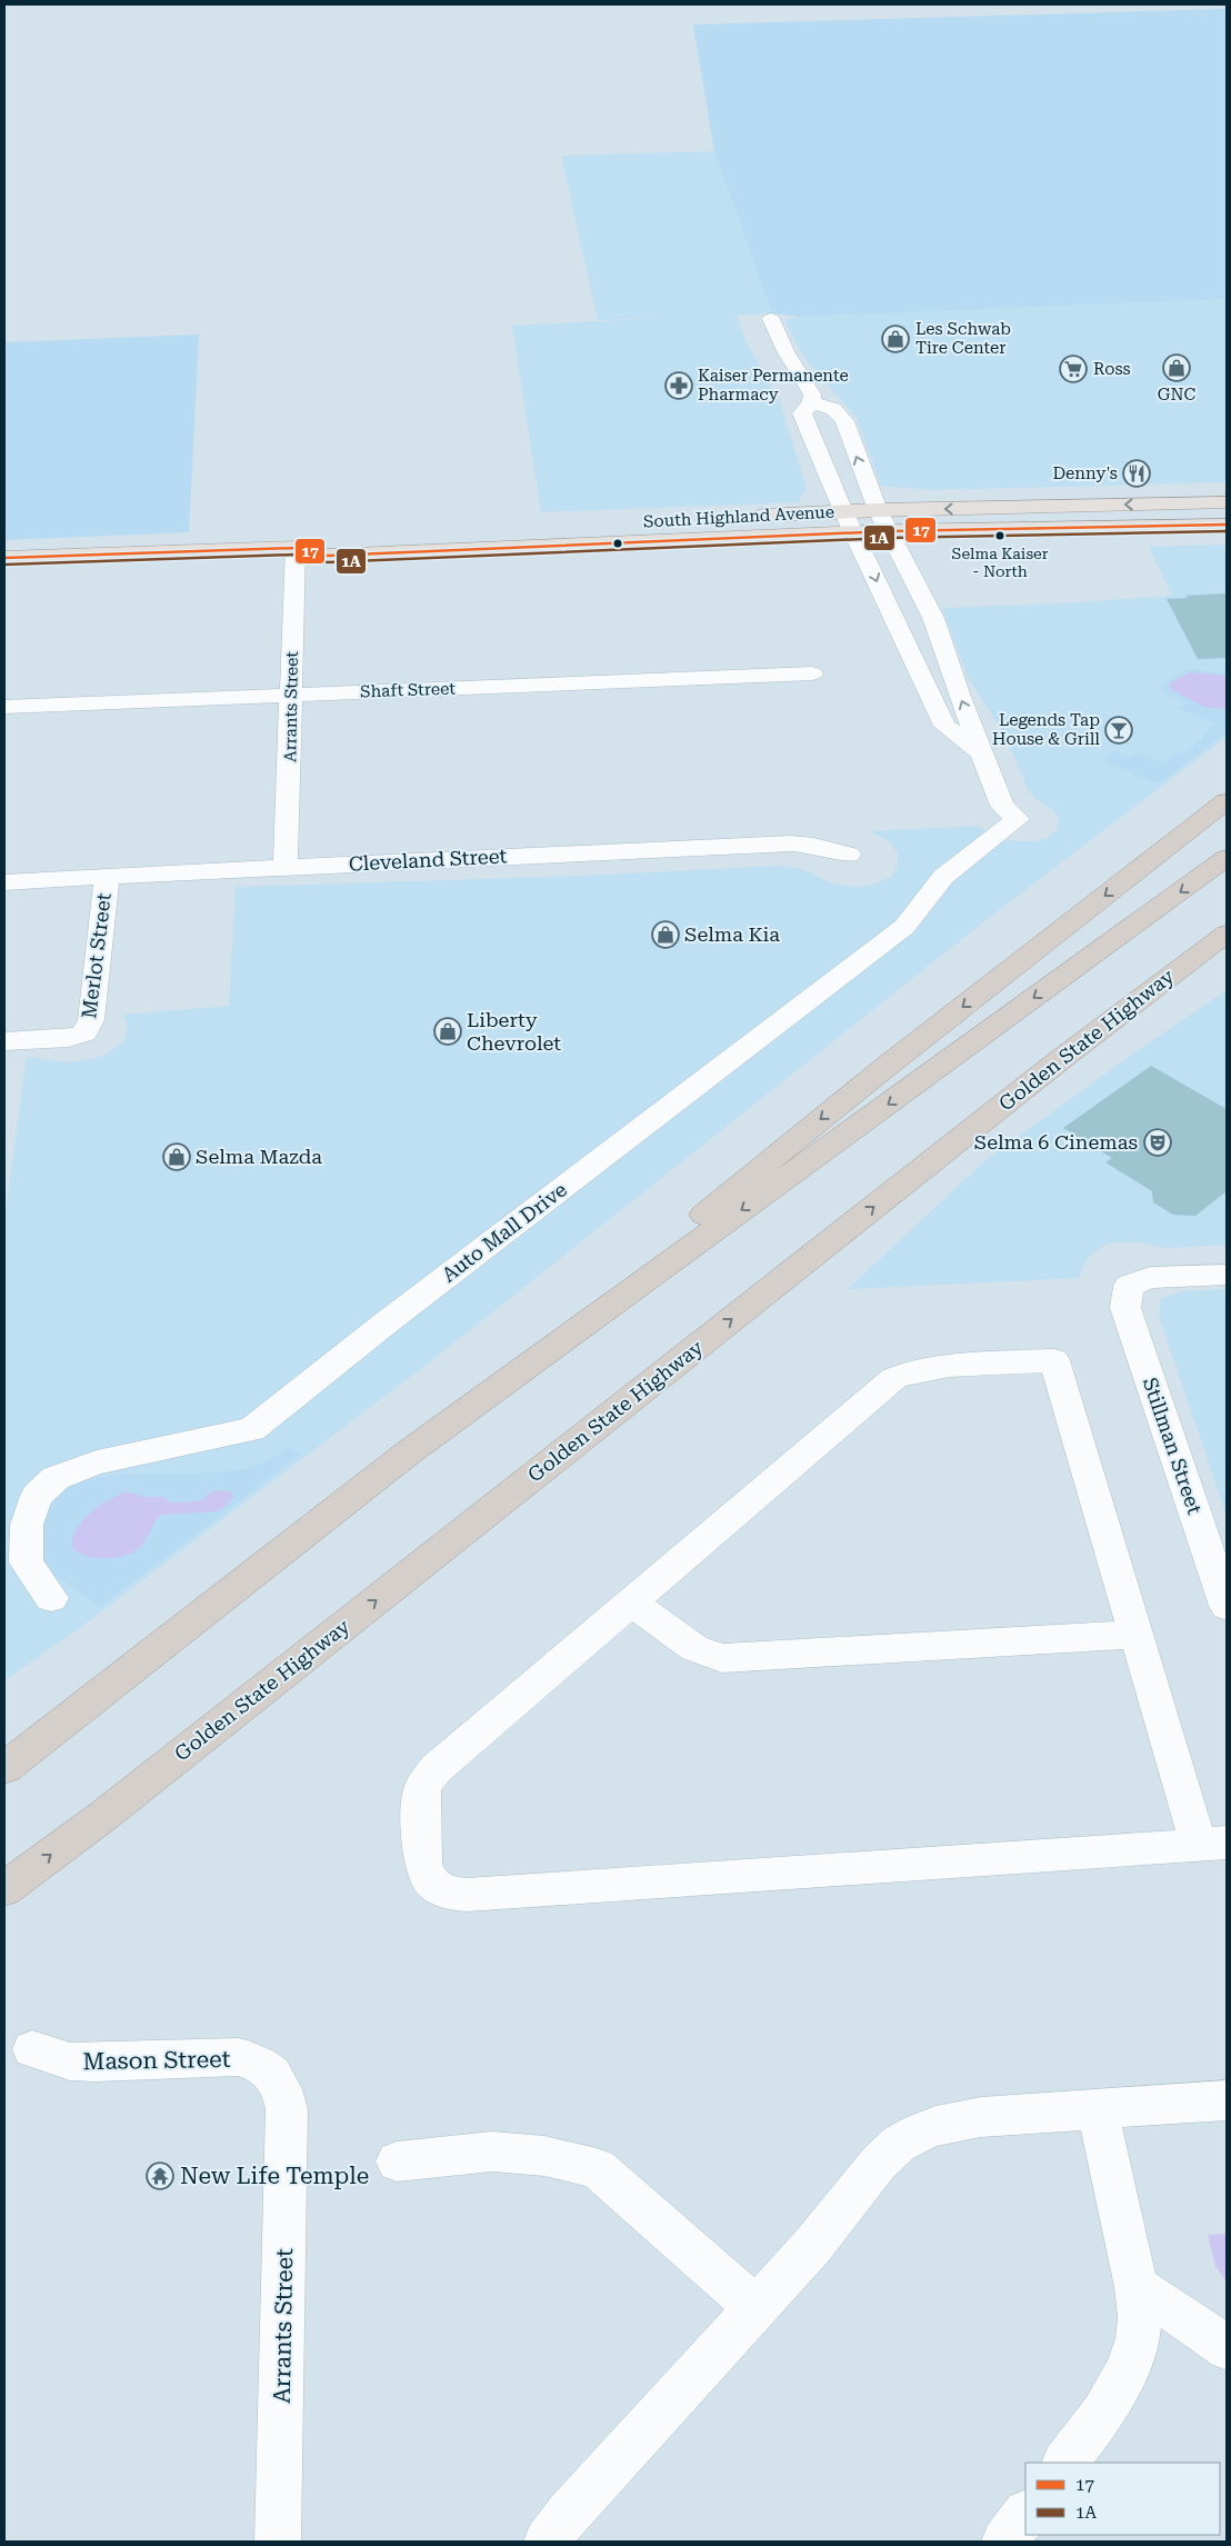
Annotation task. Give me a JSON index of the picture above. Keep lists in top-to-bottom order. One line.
{"streets":{"highway":["Golden State Highway"],"main road":["South Highland Avenue"],"street":["Shaft Street","Arrants Street","Cleveland Street","Merlot Street","Auto Mall Drive","Stillman Street","Mason Street"]},"crossings":[["South Highland Avenue","Arrants Street"],["Shaft Street","Arrants Street"],["Arrants Street","Cleveland Street"],["Arrants Street","Mason Street"],["Cleveland Street","Merlot Street"]],"places":{"shop":["Les Schwab Tire Center","GNC","Selma Kia","Liberty Chevrolet","Selma Mazda"],"supermarket":["Ross"],"pharmacy":["Kaiser Permanente Pharmacy"],"restaurant":["Denny's"],"other":["Selma Kaiser - North"],"bar":["Legends Tap House & Grill"],"theatre":["Selma 6 Cinemas"],"temple":["New Life Temple"]},"lines":["transit line 17","transit line 1A"],"legend":["17","1A"]}
